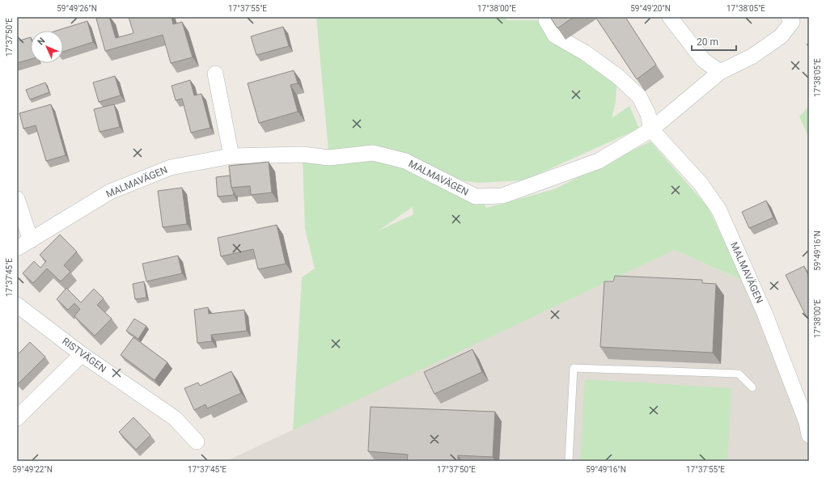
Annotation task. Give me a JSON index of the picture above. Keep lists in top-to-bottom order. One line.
{"streets":{"street":["MALMAVÄGEN","RISTVÄGEN"]},"scale_bar":"20 m","north":"top left","coordinates":["59°49'26\"N","17°37'55\"E","17°38'00\"E","59°49'20\"N","17°38'05\"E","17°37'50\"E","59°49'16\"N","17°37'45\"E","59°49'22\"N"]}
